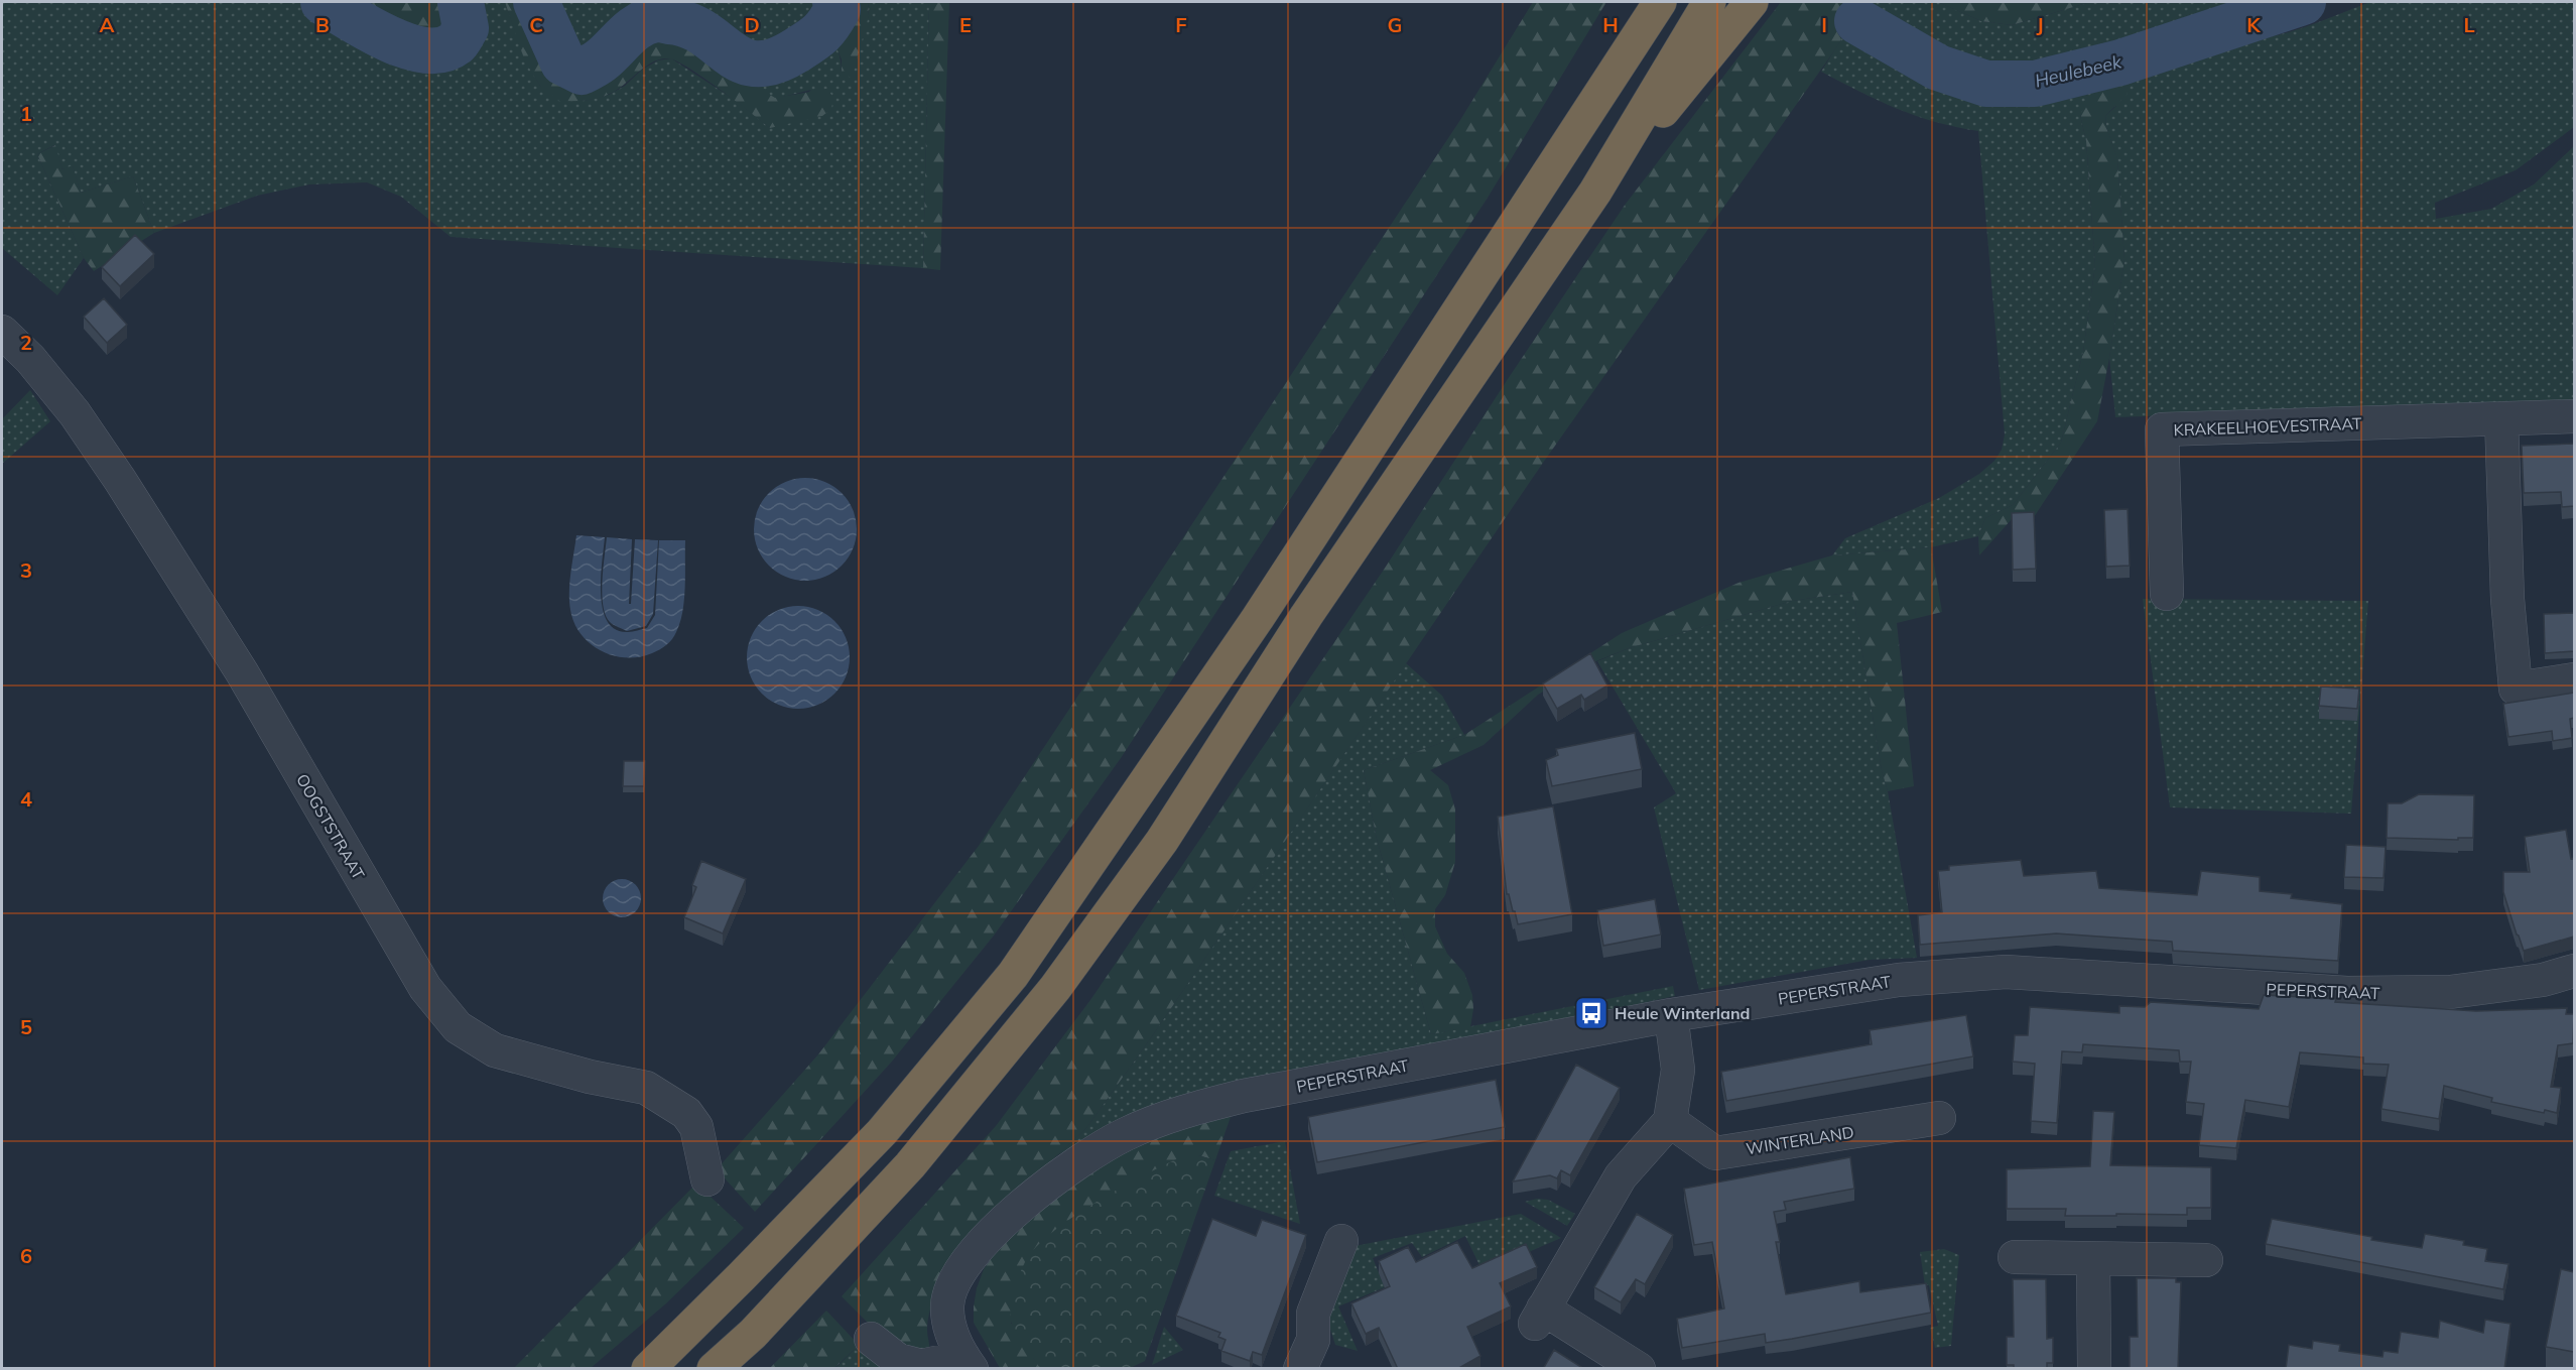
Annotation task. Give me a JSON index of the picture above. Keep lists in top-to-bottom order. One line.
{"streets":{"street":["KRAKEELHOEVESTRAAT","OOGSTSTRAAT","PEPERSTRAAT","WINTERLAND"]},"water":["Heulebeek"],"places":{"bus stop":["Heule Winterland"]},"grid":{"columns":["A","B","C","D","E","F","G","H","I","J","K","L"],"rows":["1","2","3","4","5","6"]}}
